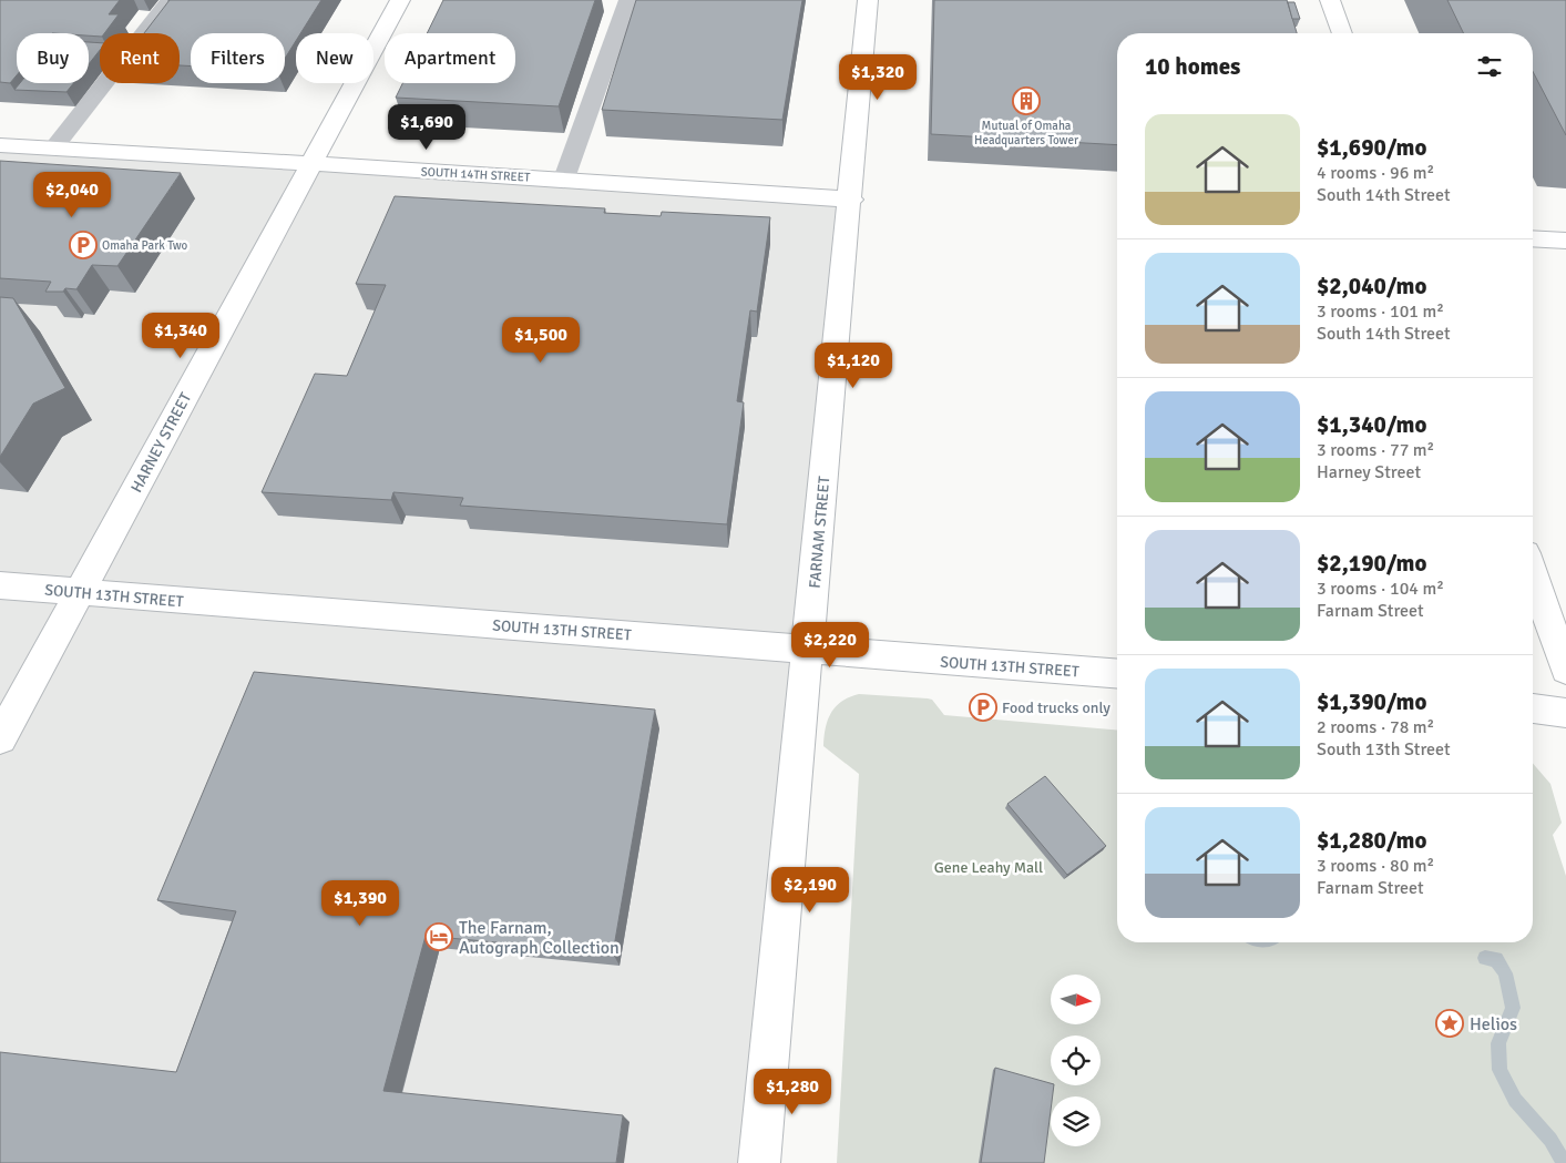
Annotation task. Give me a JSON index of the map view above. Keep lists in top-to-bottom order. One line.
{"streets":{"main road":["SOUTH 14TH STREET","HARNEY STREET","FARNAM STREET","SOUTH 13TH STREET"]},"crossings":[["SOUTH 14TH STREET","HARNEY STREET"],["SOUTH 14TH STREET","FARNAM STREET"],["HARNEY STREET","SOUTH 13TH STREET"],["FARNAM STREET","SOUTH 13TH STREET"]],"parks":["Gene Leahy Mall"],"places":{"building":["Mutual of Omaha Headquarters Tower"],"parking":["Omaha Park Two","Food trucks only"],"hotel":["The Farnam, Autograph Collection"],"place":["Helios"]},"north":"right","page":{"chip":["Buy","Rent","Filters","New","Apartment"],"heading":"10 homes","price":["$1,320","$1,690","$2,040","$1,340","$1,500","$1,120","$2,220","$2,190","$1,390","$1,280"],"list":[{"name":"$1,690/mo","note":"4 rooms · 96 m² · South 14th Street"},{"name":"$2,040/mo","note":"3 rooms · 101 m² · South 14th Street"},{"name":"$1,340/mo","note":"3 rooms · 77 m² · Harney Street"},{"name":"$2,190/mo","note":"3 rooms · 104 m² · Farnam Street"},{"name":"$1,390/mo","note":"2 rooms · 78 m² · South 13th Street"},{"name":"$1,280/mo","note":"3 rooms · 80 m² · Farnam Street"}]}}
